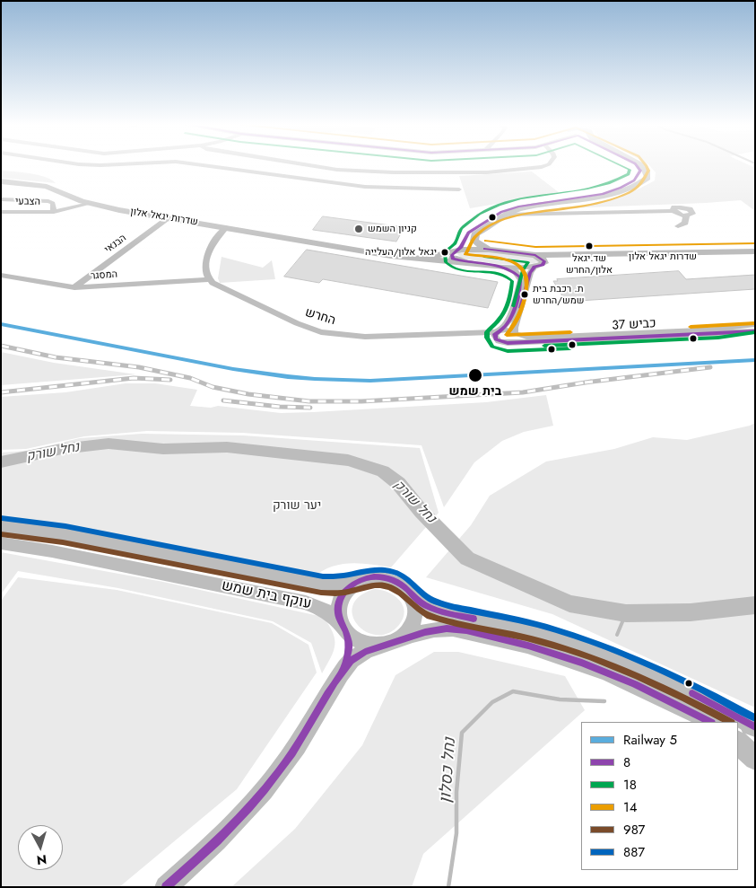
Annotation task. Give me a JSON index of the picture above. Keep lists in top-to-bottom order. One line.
{"streets":{"main road":["שדרות יגאל אלון","עוקף בית שמש"],"street":["הצבעי","הבנאי","המסגר","החרש","כביש 37"]},"crossings":[["הצבעי","שדרות יגאל אלון"],["שדרות יגאל אלון","הבנאי"],["הבנאי","המסגר"],["המסגר","החרש"],["החרש","כביש 37"]],"water":["נחל שורק","נחל כסלון"],"parks":["יער שורק"],"places":["קניון השמש","שד.יגאל אלון/החרש","יגאל אלון/העלייה","ת. רכבת בית שמש/החרש","בית שמש"],"lines":["transit line 8","transit line 18","transit line 14","rail line 5","transit line 887","transit line 987"],"legend":["Railway 5","8","18","14","987","887"],"north":"bottom"}
